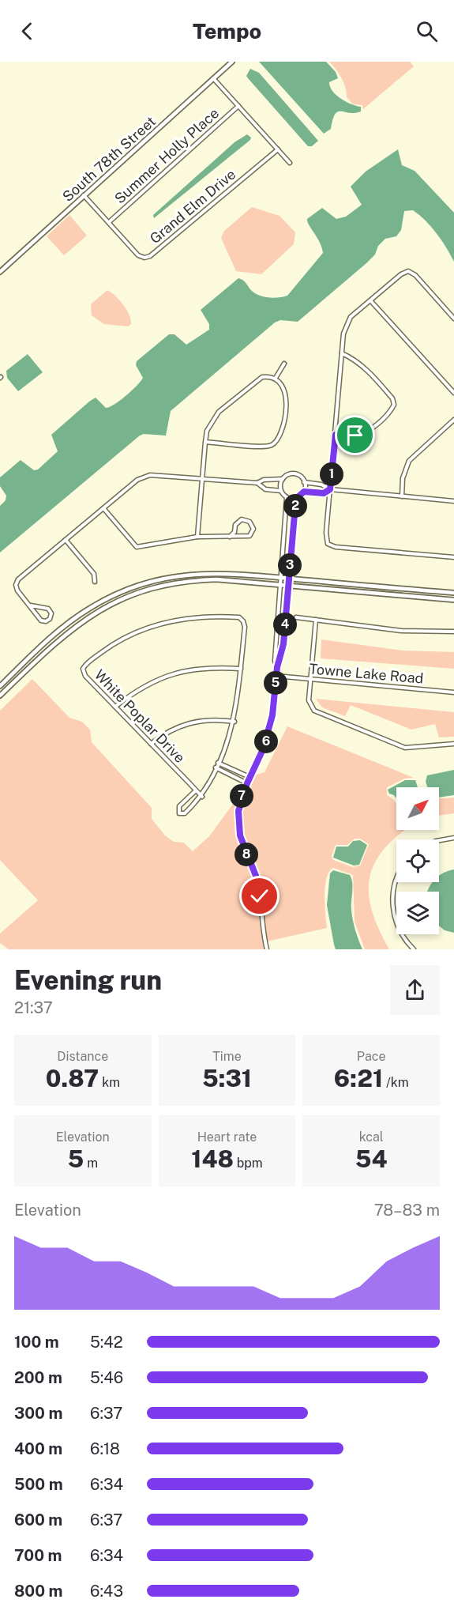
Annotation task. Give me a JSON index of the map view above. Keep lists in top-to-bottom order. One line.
{"streets":{"street":["Summer Holly Place","South 78th Street","Grand Elm Drive","Towne Lake Road","White Poplar Drive"]},"crossings":[["Summer Holly Place","Grand Elm Drive"],["South 78th Street","Grand Elm Drive"]],"north":"top right","page":{"header":"Tempo","pins":["1","2","3","4","5","6","7","8"],"heading":["Evening run","21:37"],"stats":[["Distance","0.87 km"],["Time","5:31"],["Pace","6:21 /km"],["Elevation","5 m"],["Heart rate","148 bpm"],["kcal","54"]],"chart":["Elevation","78–83 m"],"list":[{"name":"100 m","note":"5:42"},{"name":"200 m","note":"5:46"},{"name":"300 m","note":"6:37"},{"name":"400 m","note":"6:18"},{"name":"500 m","note":"6:34"},{"name":"600 m","note":"6:37"},{"name":"700 m","note":"6:34"},{"name":"800 m","note":"6:43"}]}}
